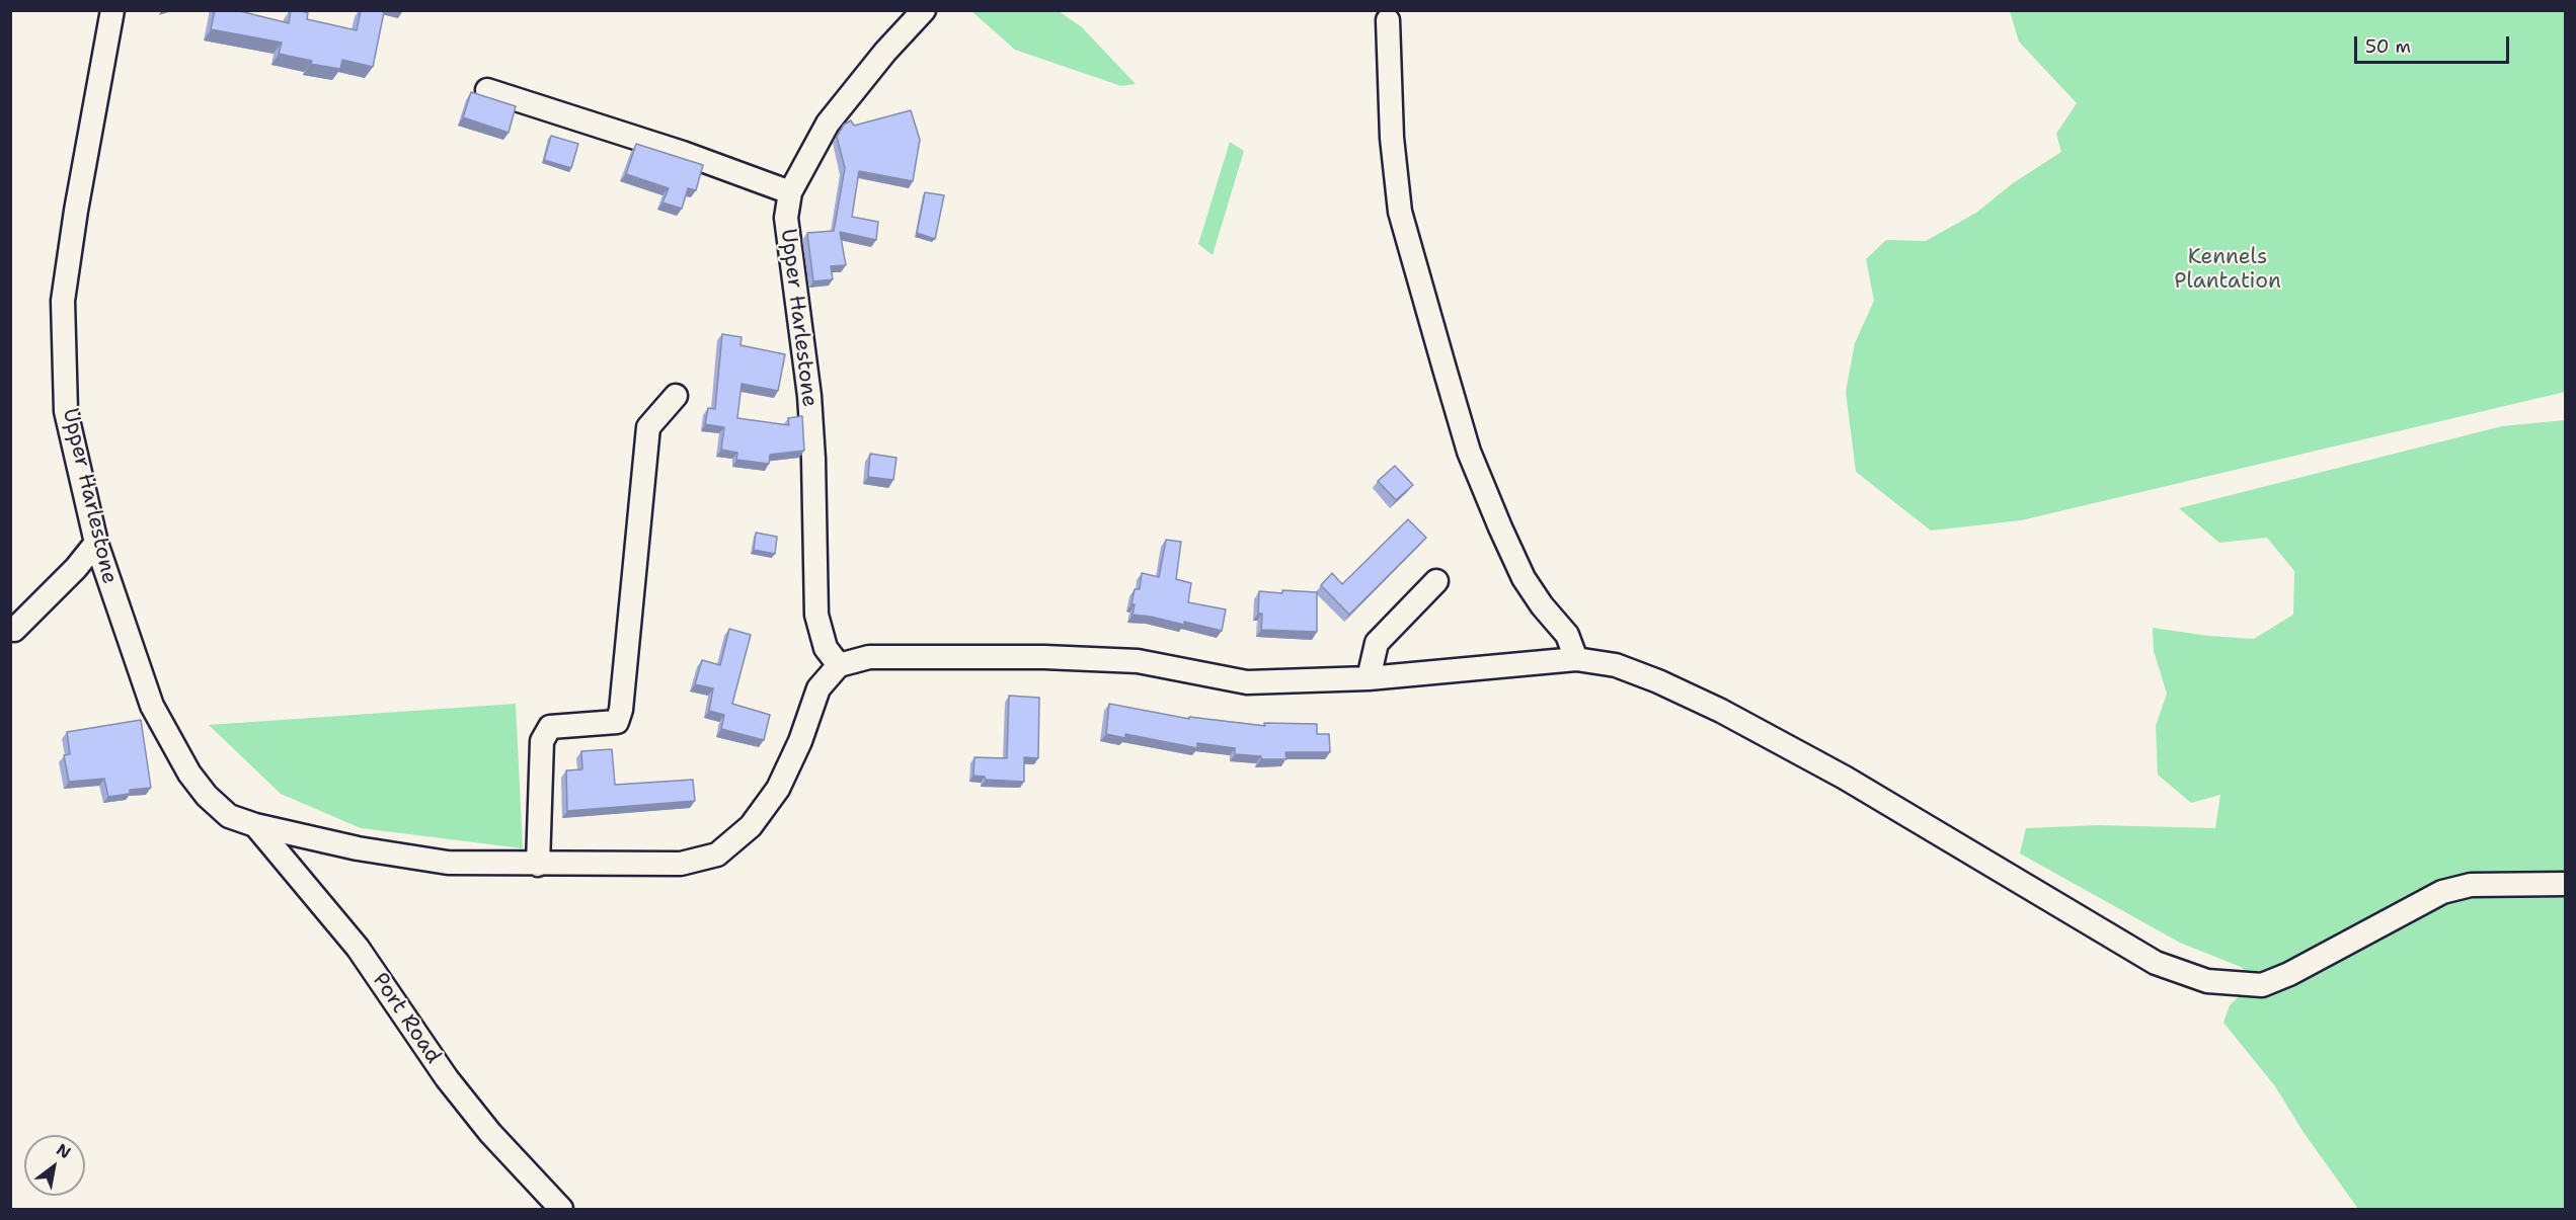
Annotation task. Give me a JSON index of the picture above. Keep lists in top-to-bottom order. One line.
{"streets":{"street":["Upper Harlestone","Port Road"]},"crossings":[["Upper Harlestone","Port Road"]],"parks":["Kennels Plantation"],"scale_bar":"50 m","north":"top right"}
